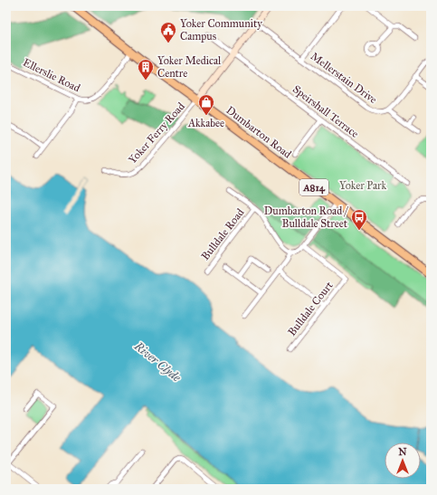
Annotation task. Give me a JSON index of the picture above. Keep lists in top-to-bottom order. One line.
{"streets":{"main road":["Dumbarton Road","A814"],"street":["Ellerslie Road","Mellerstain Drive","Speirshall Terrace","Yoker Ferry Road","Bulldale Road","Bulldale Court"]},"crossings":[["Ellerslie Road","Dumbarton Road"],["Dumbarton Road","Yoker Ferry Road"]],"water":["River Clyde"],"parks":["Yoker Park"],"places":{"public building":["Yoker Community Campus"],"building":["Yoker Medical Centre"],"shop":["Akkabee"],"bus stop":["Dumbarton Road / Bulldale Street"]},"north":"top"}
